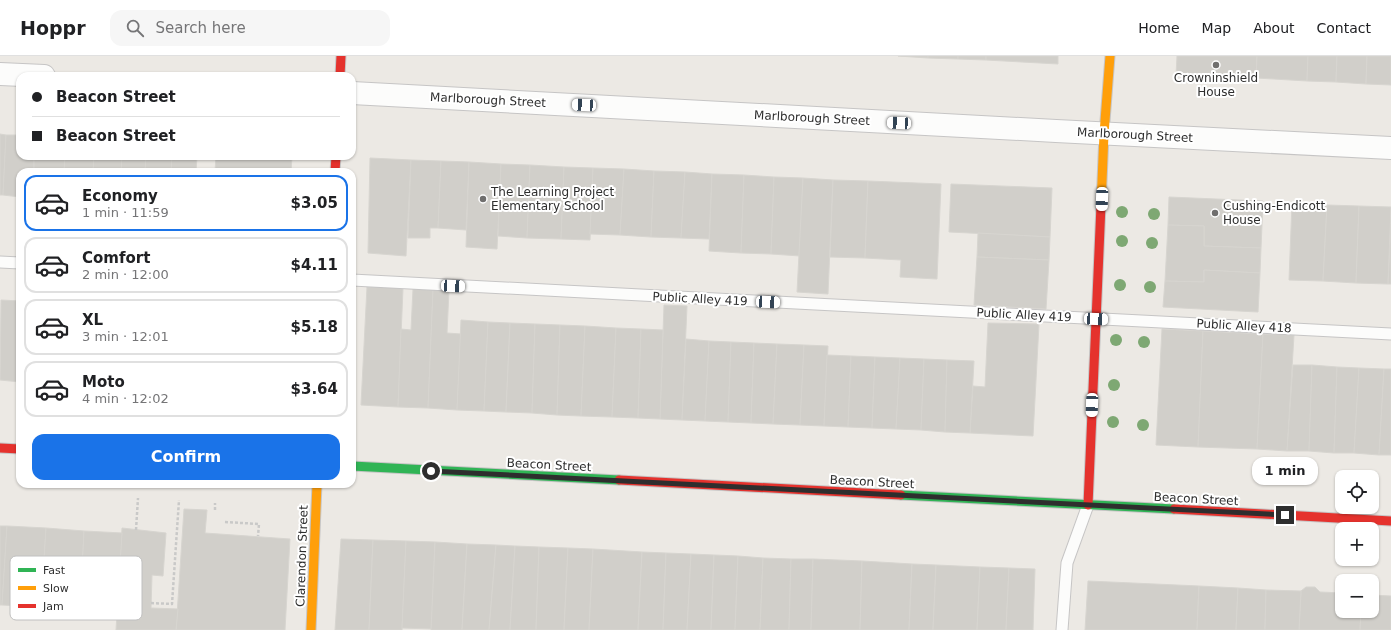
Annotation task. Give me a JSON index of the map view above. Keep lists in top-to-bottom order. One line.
{"streets":{"main road":["Beacon Street","Clarendon Street"],"street":["Marlborough Street"],"lane":["Public Alley 419","Public Alley 418"]},"crossings":[["Public Alley 419","Public Alley 418"]],"places":["Crowninshield House","The Learning Project Elementary School","Cushing-Endicott House"],"legend":["Fast","Slow","Jam"],"page":{"header":"Hoppr","search":"Search here","nav":["Home","Map","About","Contact"],"banner":["Beacon Street","Beacon Street"],"list":[{"name":"Economy","note":"1 min · 11:59","value":"$3.05"},{"name":"Comfort","note":"2 min · 12:00","value":"$4.11"},{"name":"XL","note":"3 min · 12:01","value":"$5.18"},{"name":"Moto","note":"4 min · 12:02","value":"$3.64"}],"buttons":"Confirm","bubble":"1 min","map_buttons":["+","−"]}}
